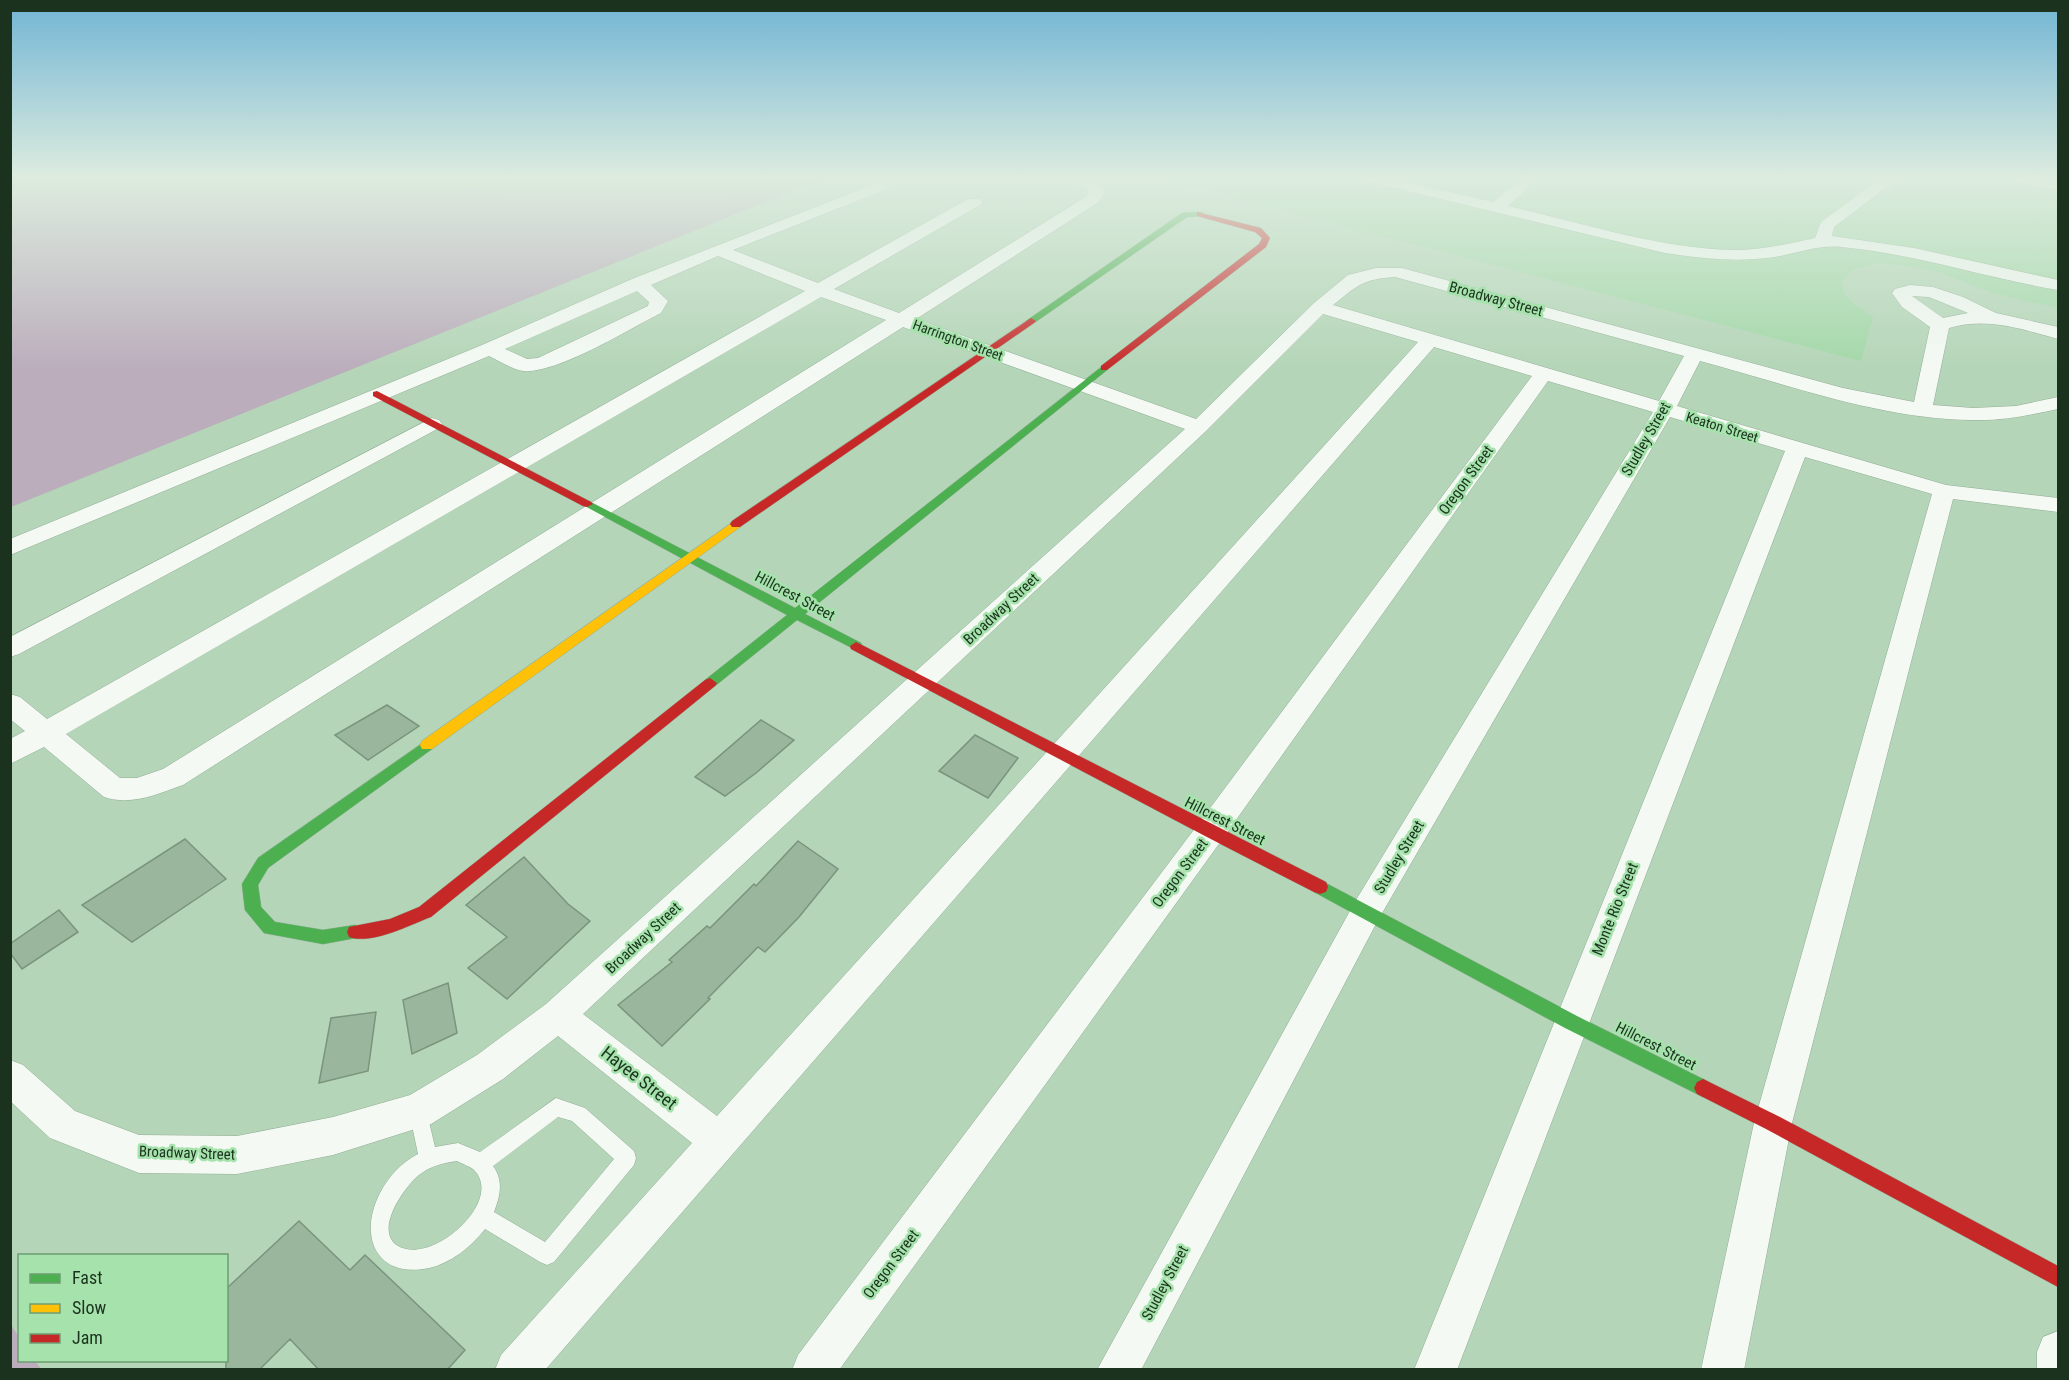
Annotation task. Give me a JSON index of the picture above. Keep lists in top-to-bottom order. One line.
{"streets":{"street":["Broadway Street","Harrington Street","Keaton Street","Studley Street","Oregon Street","Hillcrest Street","Monte Rio Street","Hayee Street"]},"crossings":[["Broadway Street","Harrington Street"],["Broadway Street","Keaton Street"],["Broadway Street","Studley Street"],["Broadway Street","Hillcrest Street"],["Broadway Street","Hayee Street"],["Keaton Street","Studley Street"],["Keaton Street","Oregon Street"],["Keaton Street","Monte Rio Street"],["Studley Street","Hillcrest Street"],["Oregon Street","Hillcrest Street"],["Hillcrest Street","Monte Rio Street"]],"legend":["Fast","Slow","Jam"]}
